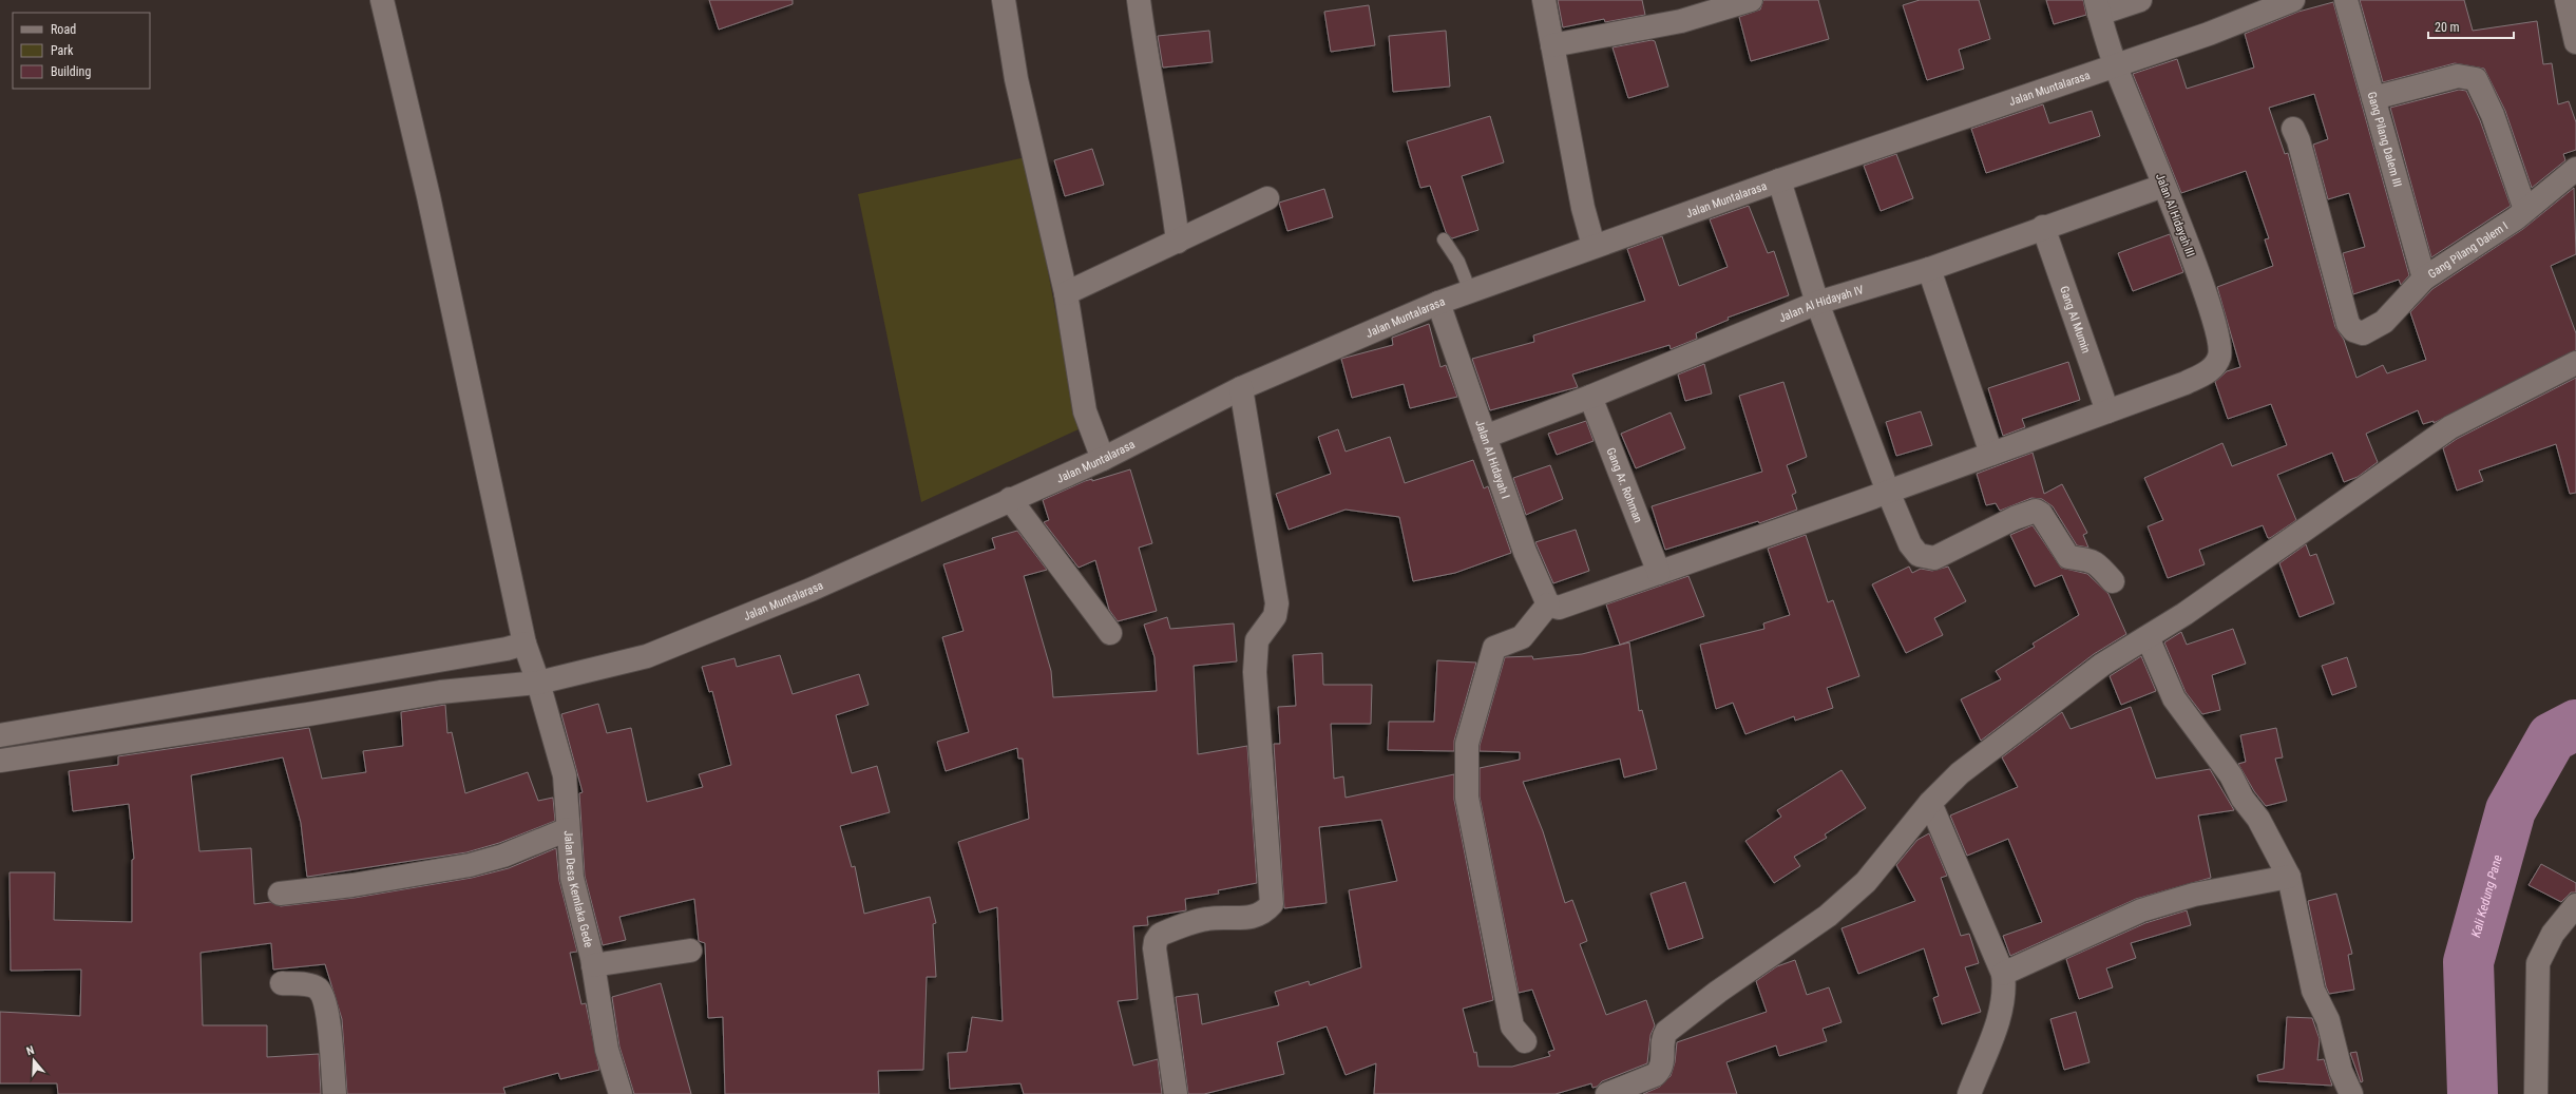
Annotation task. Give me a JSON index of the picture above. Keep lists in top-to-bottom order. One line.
{"streets":{"street":["Jalan Muntalarasa","Gang Pilang Dalem III","Jalan Al Hidayah III","Gang Pilang Dalem I","Jalan Al Hidayah IV","Gang Al Mumin","Jalan Al Hidayah I","Gang Ar. Rohman","Jalan Desa Kemlaka Gede"]},"crossings":[["Jalan Muntalarasa","Jalan Al Hidayah III"],["Jalan Muntalarasa","Jalan Al Hidayah I"],["Jalan Muntalarasa","Jalan Desa Kemlaka Gede"],["Gang Pilang Dalem III","Gang Pilang Dalem I"],["Jalan Al Hidayah III","Jalan Al Hidayah IV"],["Jalan Al Hidayah III","Gang Al Mumin"],["Jalan Al Hidayah IV","Gang Al Mumin"],["Jalan Al Hidayah IV","Jalan Al Hidayah I"],["Jalan Al Hidayah IV","Gang Ar. Rohman"]],"water":["Kali Kedung Pane"],"legend":["Road","Park","Building"],"scale_bar":"20 m","north":"top"}
